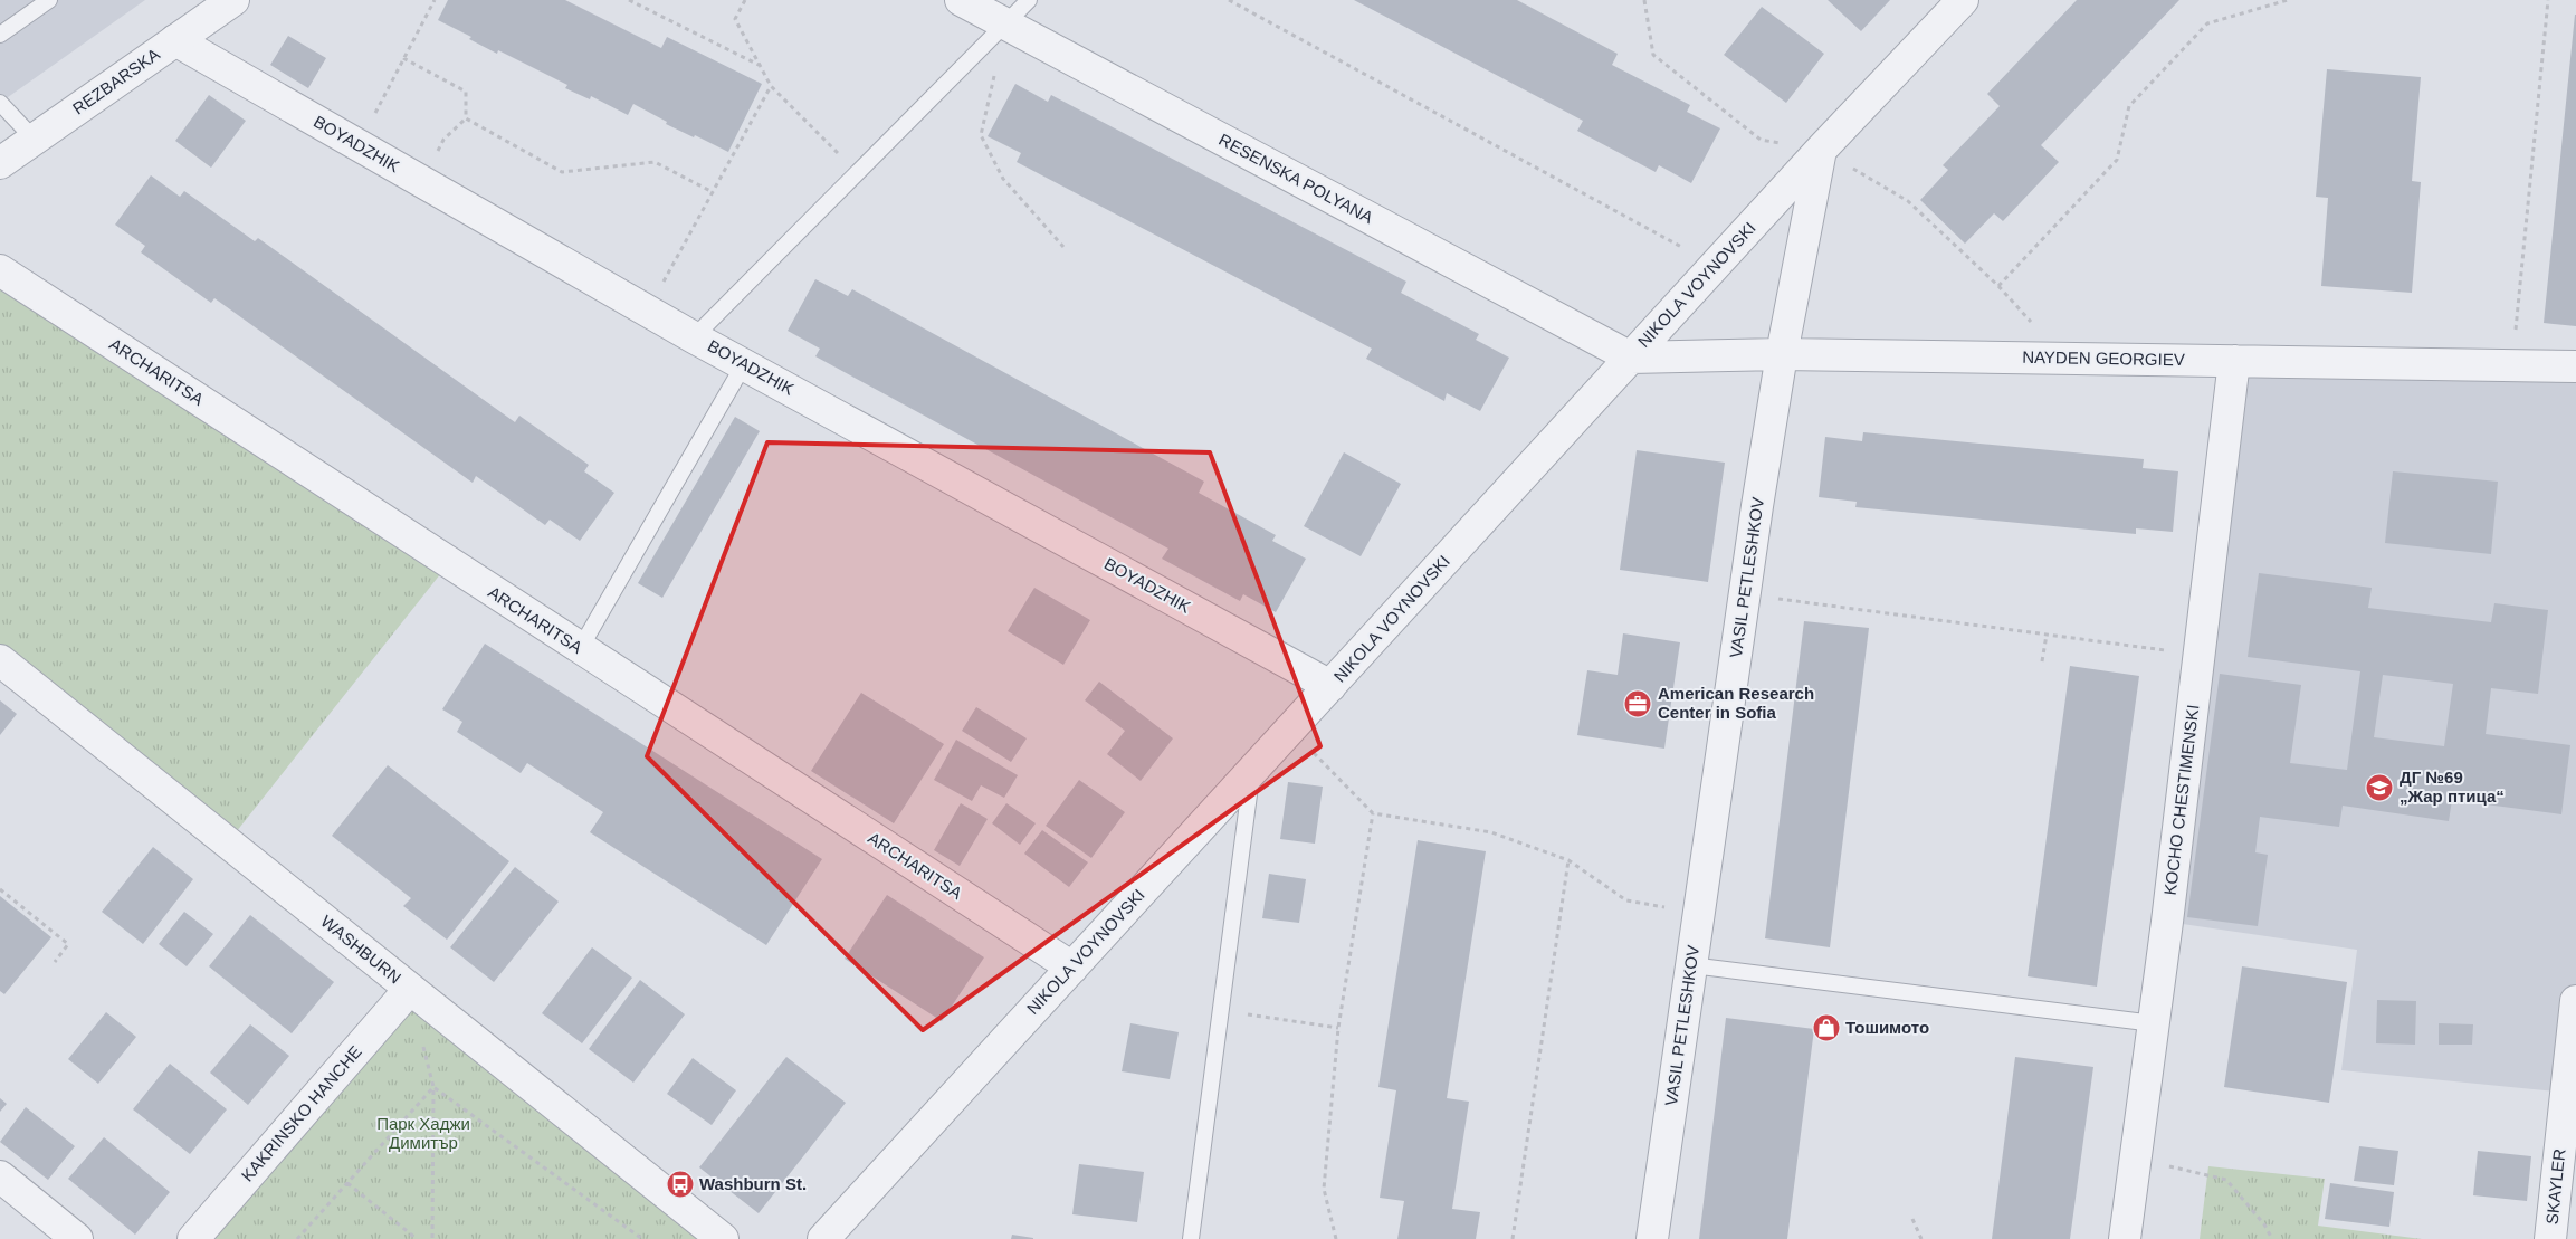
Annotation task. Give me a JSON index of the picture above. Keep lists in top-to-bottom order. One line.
{"streets":{"street":["REZBARSKA","BOYADZHIK","RESENSKA POLYANA","NIKOLA VOYNOVSKI","NAYDEN GEORGIEV","ARCHARITSA","VASIL PETLESHKOV","KOCHO CHESTIMENSKI","WASHBURN","KAKRINSKO HANCHE","SKAYLER"]},"crossings":[["REZBARSKA","BOYADZHIK"],["BOYADZHIK","NIKOLA VOYNOVSKI"],["RESENSKA POLYANA","NIKOLA VOYNOVSKI"],["RESENSKA POLYANA","NAYDEN GEORGIEV"],["NIKOLA VOYNOVSKI","NAYDEN GEORGIEV"],["NIKOLA VOYNOVSKI","ARCHARITSA"],["NIKOLA VOYNOVSKI","VASIL PETLESHKOV"],["NAYDEN GEORGIEV","VASIL PETLESHKOV"],["NAYDEN GEORGIEV","KOCHO CHESTIMENSKI"],["WASHBURN","KAKRINSKO HANCHE"]],"parks":["Парк Хаджи Димитър"],"places":{"office":["American Research Center in Sofia"],"school or university":["ДГ №69 „Жар птица“"],"shop":["Тошимото"],"bus stop":["Washburn St."]}}
